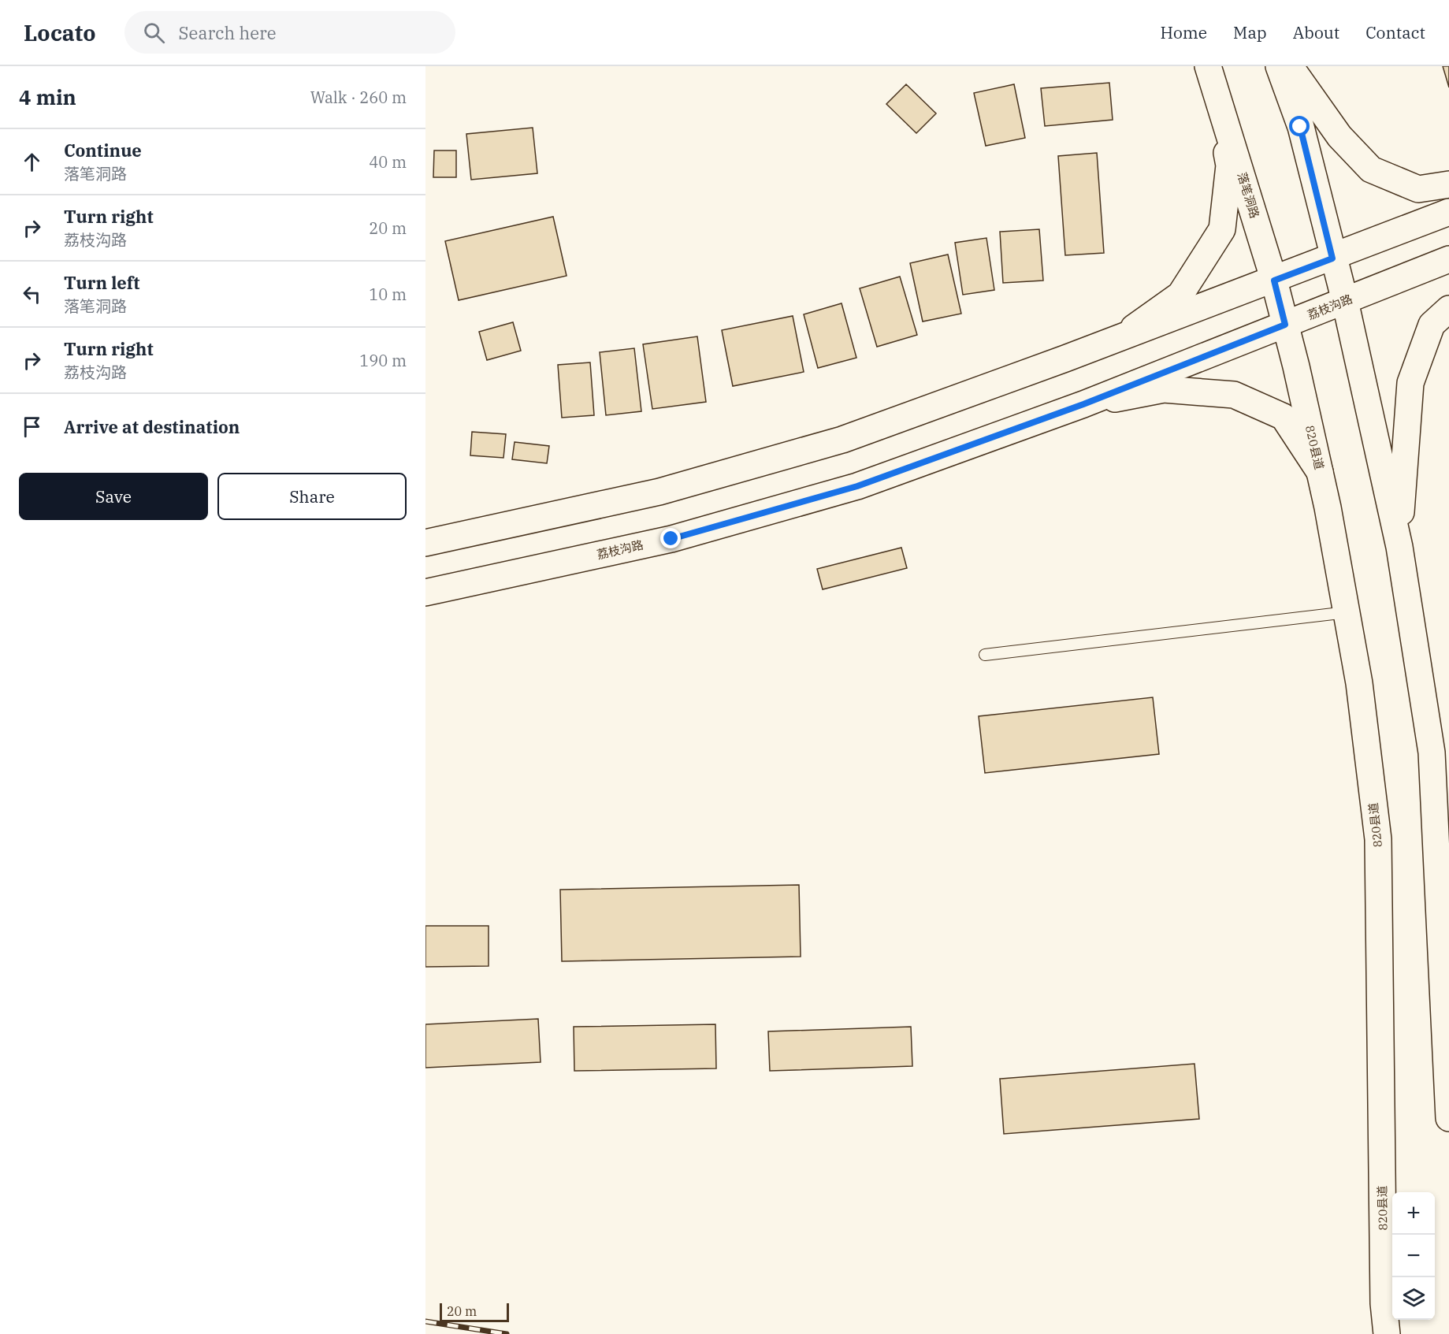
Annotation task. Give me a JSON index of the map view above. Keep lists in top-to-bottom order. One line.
{"streets":{"main road":["落笔洞路","荔枝沟路","820县道"]},"crossings":[["落笔洞路","荔枝沟路"],["落笔洞路","820县道"],["荔枝沟路","820县道"]],"scale_bar":"20 m","page":{"header":"Locato","search":"Search here","nav":["Home","Map","About","Contact"],"heading":["4 min","Walk · 260 m"],"list":[["Continue","落笔洞路","40 m"],["Turn right","荔枝沟路","20 m"],["Turn left","落笔洞路","10 m"],["Turn right","荔枝沟路","190 m"],"Arrive at destination"],"buttons":["Save","Share"],"map_buttons":["+","−"],"scale":"20 m"}}
